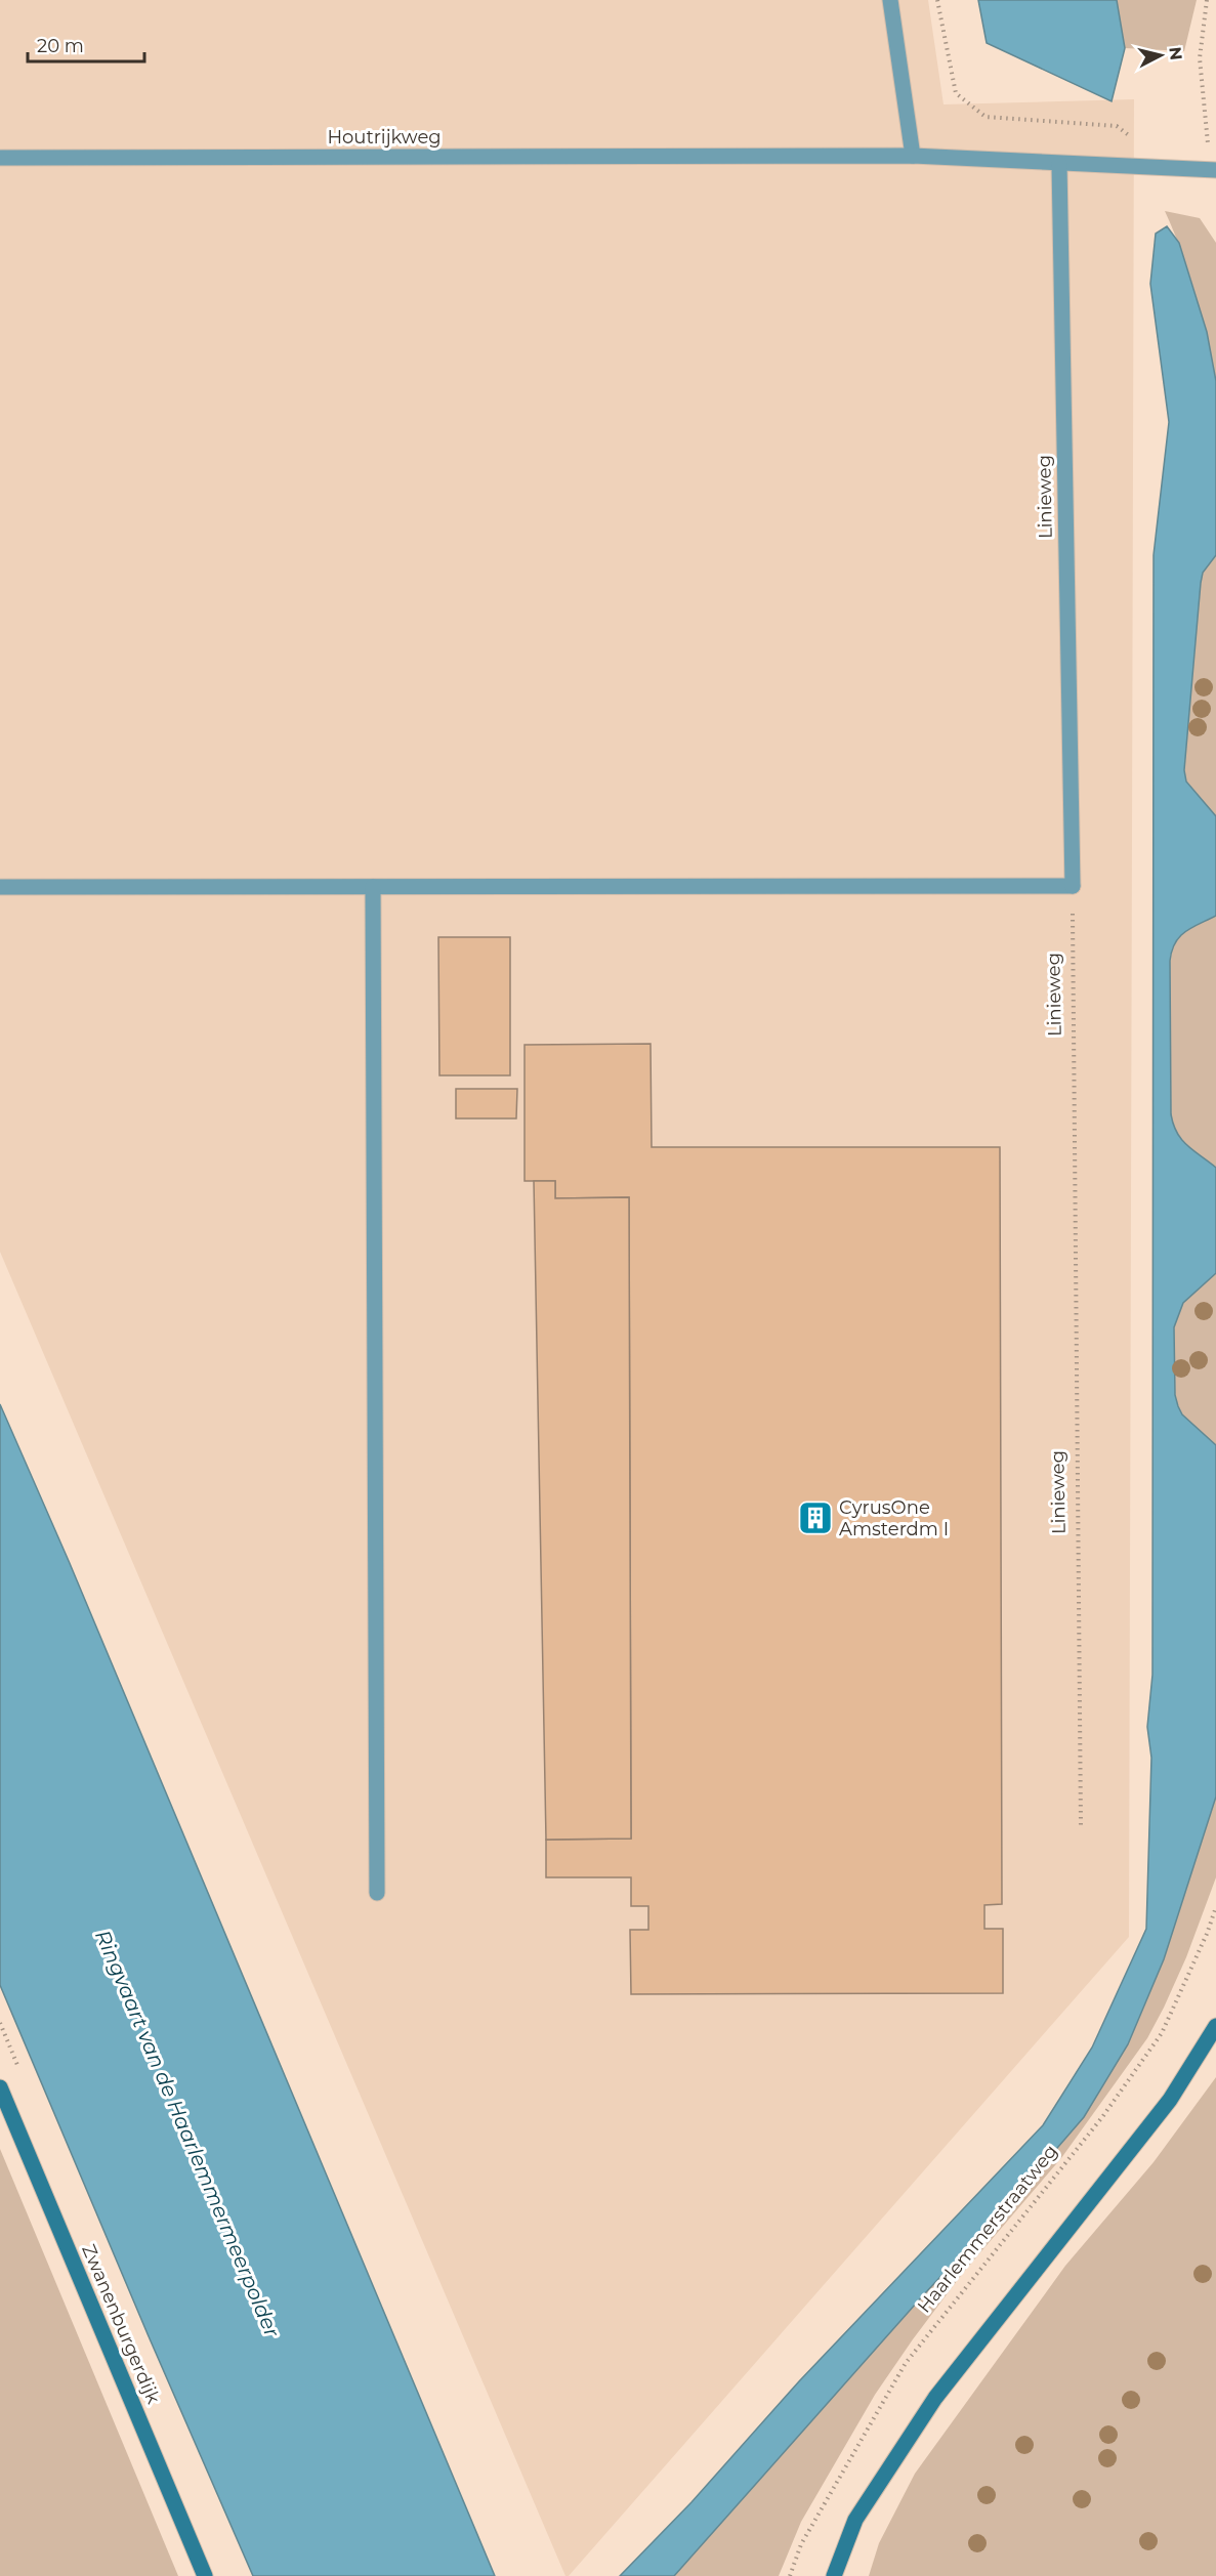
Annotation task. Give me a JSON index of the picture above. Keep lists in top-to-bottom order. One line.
{"streets":{"main road":["Zwanenburgerdijk"],"street":["Houtrijkweg","Linieweg"],"path":["Haarlemmerstraatweg"]},"water":["Ringvaart van de Haarlemmermeerpolder"],"places":{"building":["CyrusOne Amsterdm I"]},"scale_bar":"20 m","north":"right"}
